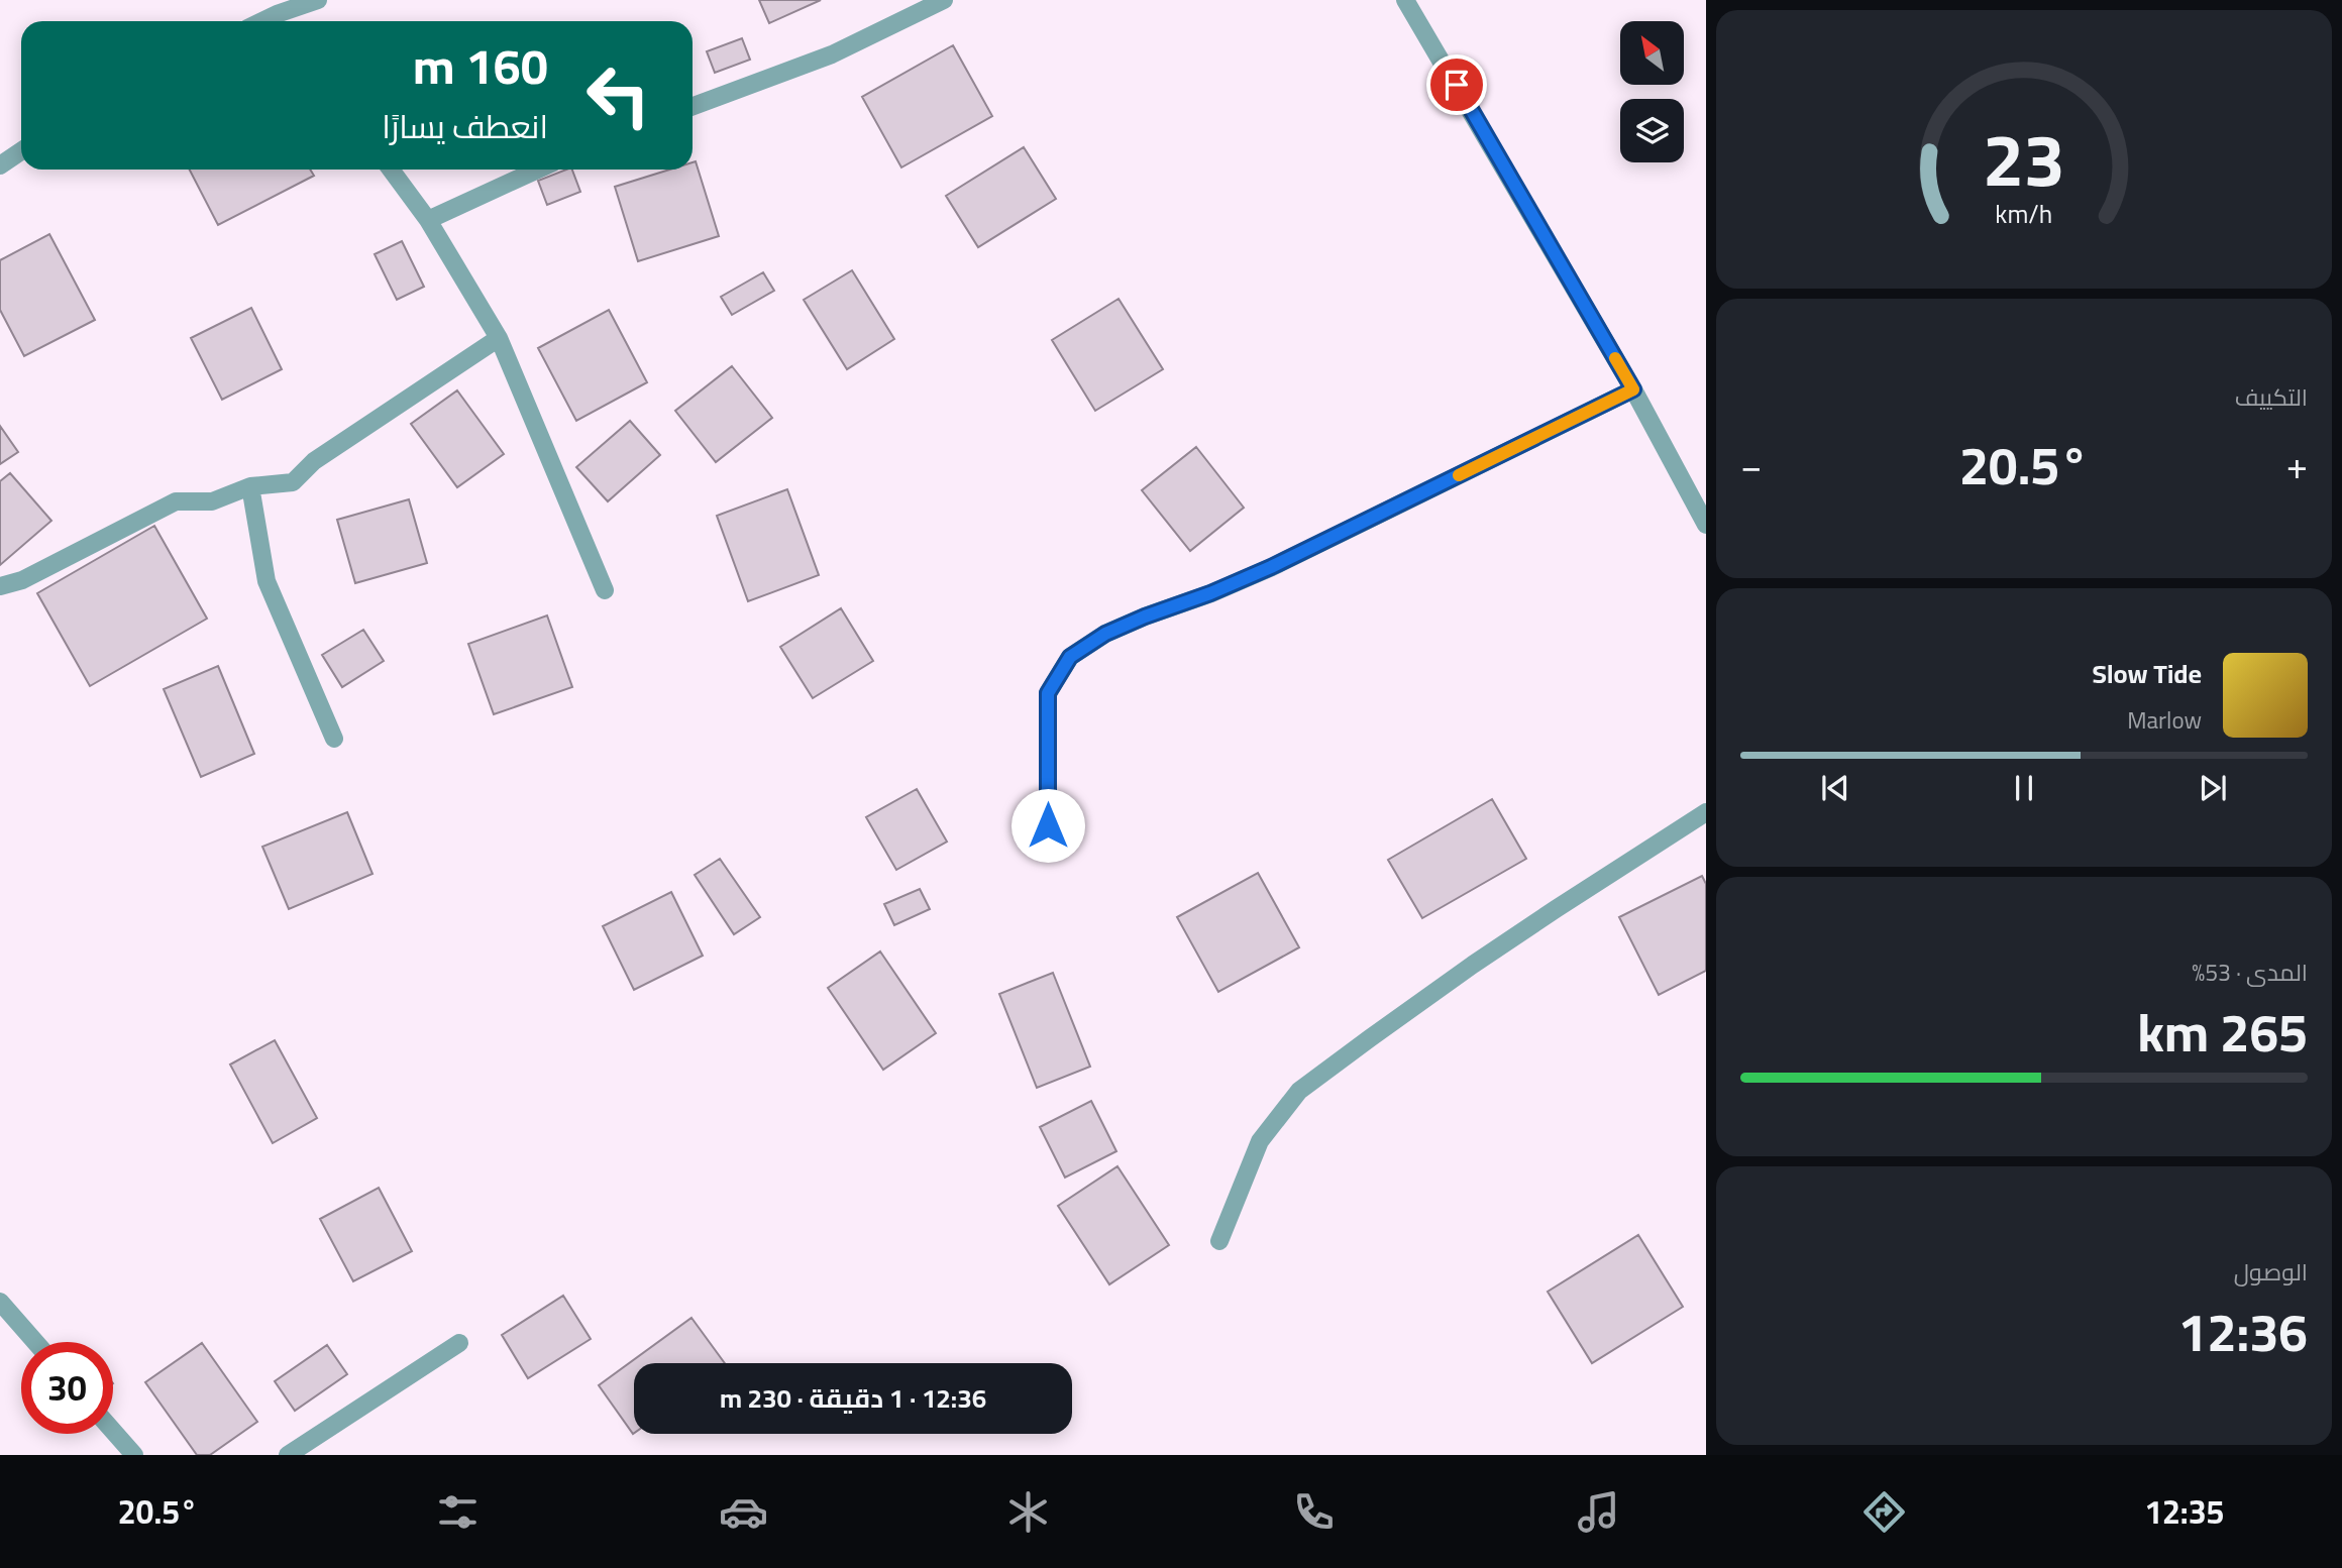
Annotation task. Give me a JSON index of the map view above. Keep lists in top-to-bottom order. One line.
{"north":"top left","page":{"turn":["160 m","انعطف يسارًا"],"tile":["التكييف",["المدى · 53%","265 km"],["الوصول","12:36"]],"heat":["−","20.5°","+"],"song":["Slow Tide","Marlow"],"limit":"30","trip":"12:36 · 1 دقيقة · 230 m","tabs":["12:35","20.5°"],"gauge":["23","km/h"]}}
